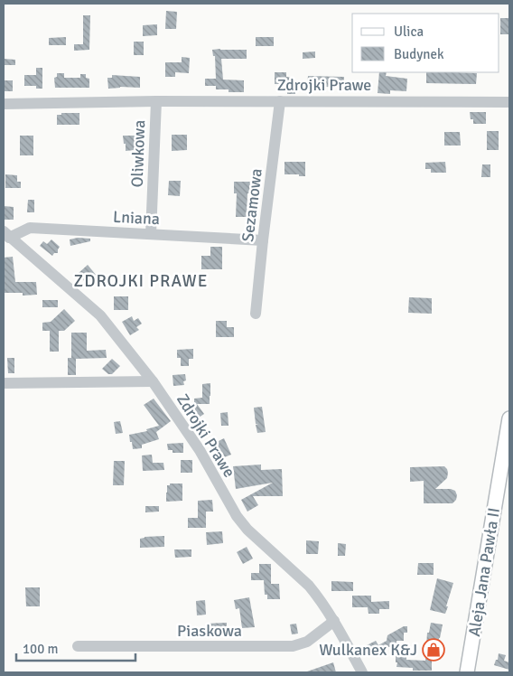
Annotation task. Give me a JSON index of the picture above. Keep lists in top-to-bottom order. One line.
{"streets":{"main road":["Aleja Jana Pawła II"],"street":["Zdrojki Prawe","Oliwkowa","Sezamowa","Lniana","Piaskowa"]},"crossings":[["Zdrojki Prawe","Oliwkowa"],["Zdrojki Prawe","Sezamowa"],["Zdrojki Prawe","Lniana"],["Zdrojki Prawe","Piaskowa"],["Oliwkowa","Lniana"],["Sezamowa","Lniana"]],"districts":["ZDROJKI PRAWE"],"places":{"shop":["Wulkanex K&J"]},"legend":["Ulica","Budynek"],"scale_bar":"100 m"}
